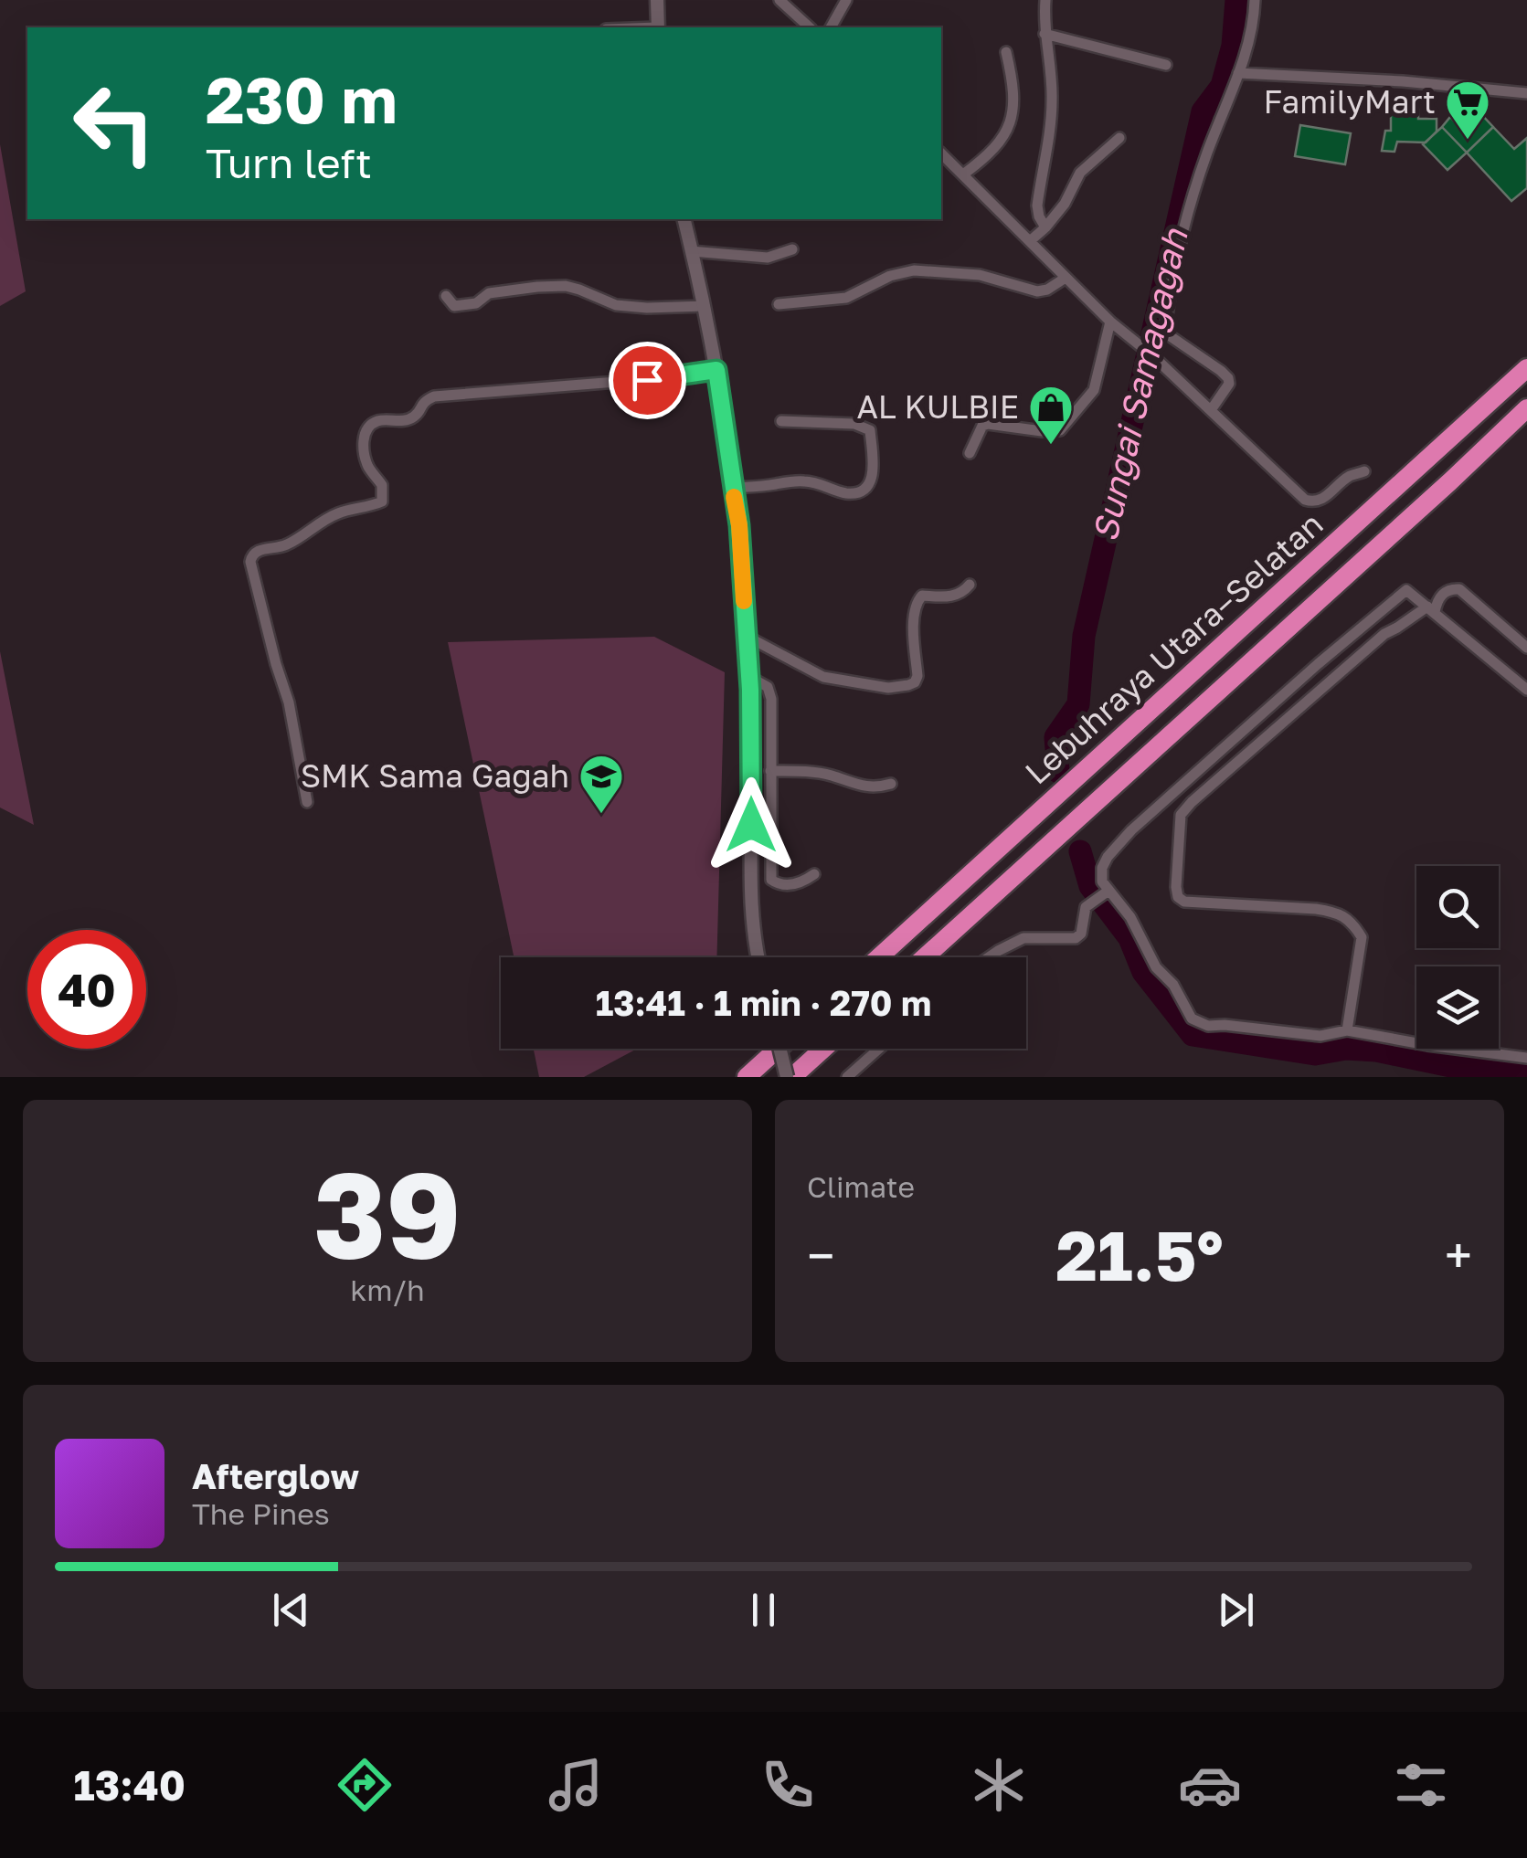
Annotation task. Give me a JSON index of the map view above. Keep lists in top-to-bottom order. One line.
{"streets":{"highway":["Lebuhraya Utara–Selatan"]},"water":["Sungai Samagagah"],"places":{"supermarket":["FamilyMart"],"shop":["AL KULBIE"],"school or university":["SMK Sama Gagah"]},"page":{"turn":["230 m","Turn left"],"limit":"40","trip":"13:41 · 1 min · 270 m","tile":[["39","km/h"],"Climate"],"heat":["−","21.5°","+"],"song":["Afterglow","The Pines"],"tabs":"13:40"}}
